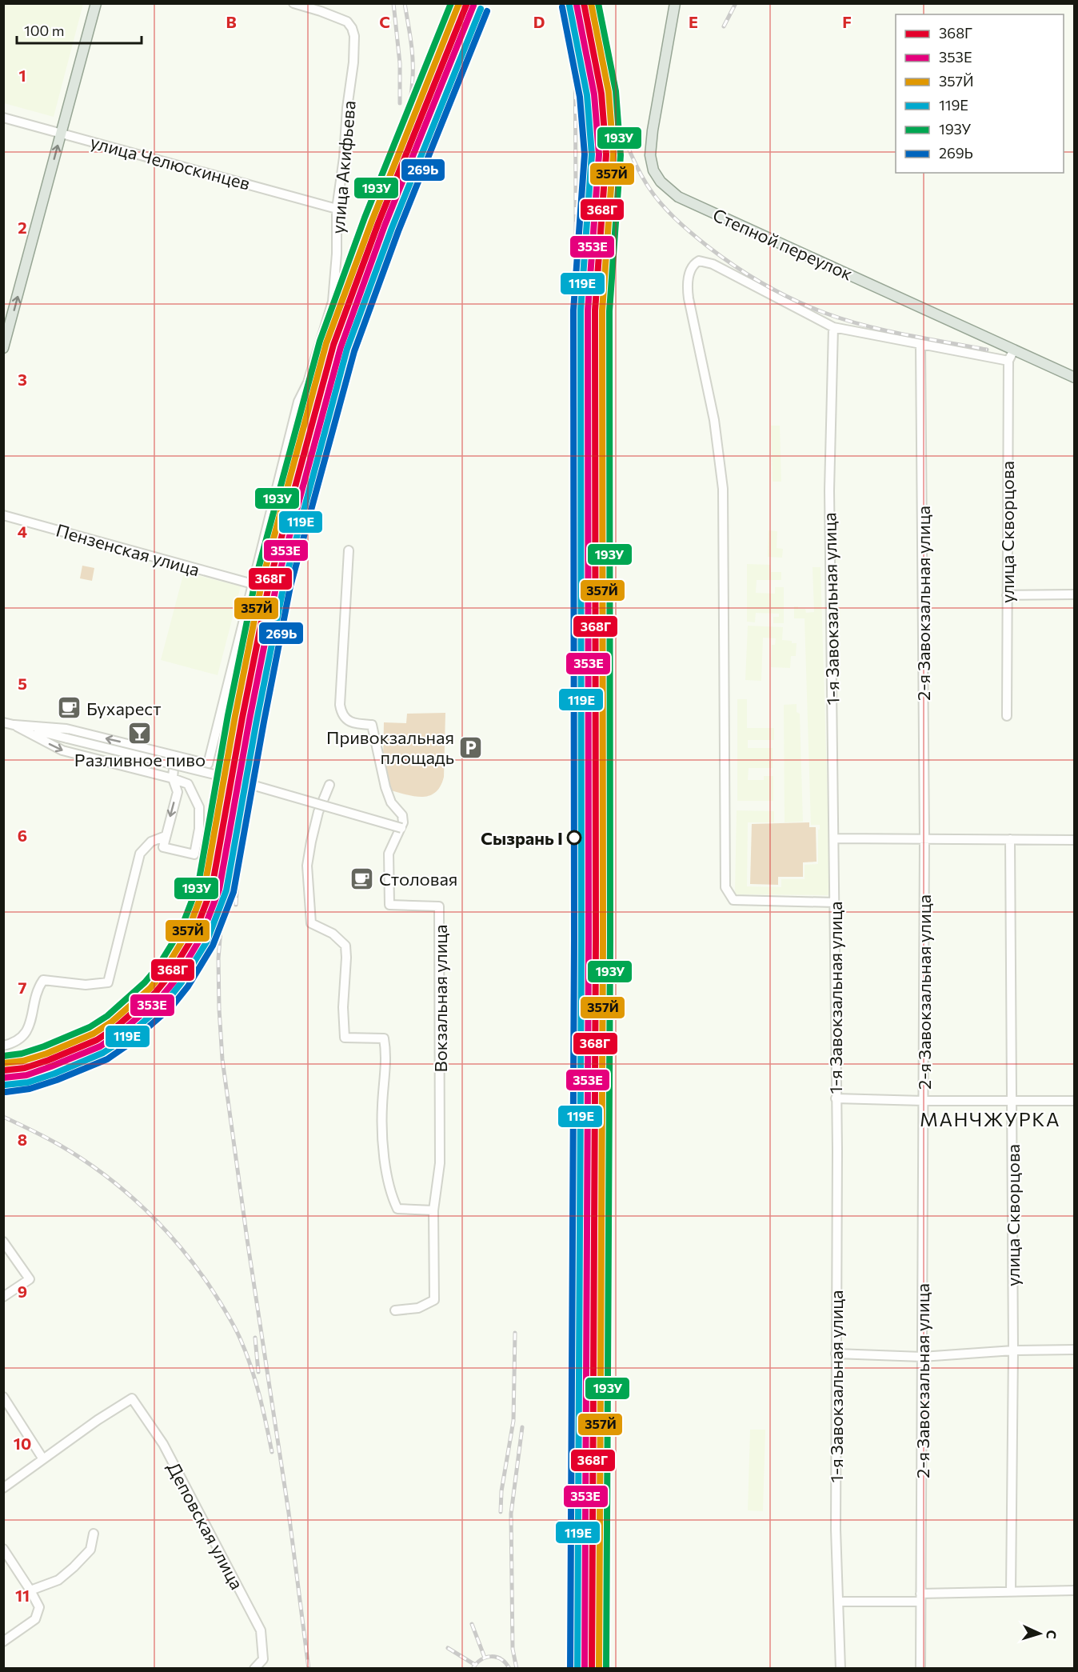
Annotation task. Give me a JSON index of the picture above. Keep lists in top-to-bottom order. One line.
{"streets":{"main road":["Степной переулок"],"street":["улица Челюскинцев","улица Акифьева","улица Скворцова","Пензенская улица","2-я Завокзальная улица","1-я Завокзальная улица","Вокзальная улица","Деповская улица"]},"crossings":[["улица Челюскинцев","улица Акифьева"],["улица Акифьева","Пензенская улица"],["Степной переулок","улица Скворцова"]],"districts":["МАНЧЖУРКА"],"places":{"cafe":["Бухарест","Столовая"],"bar":["Разливное пиво"],"parking":["Привокзальная площадь"],"other":["Сызрань I"]},"lines":["transit line 368Г","transit line 357Й","transit line 193У","transit line 353Е","transit line 119Е","transit line 269Ь"],"legend":["368Г","353Е","357Й","119Е","193У","269Ь"],"scale_bar":"100 m","north":"right","grid":{"columns":["B","C","D","E","F"],"rows":["1","2","3","4","5","6","7","8","9","10","11"]}}
